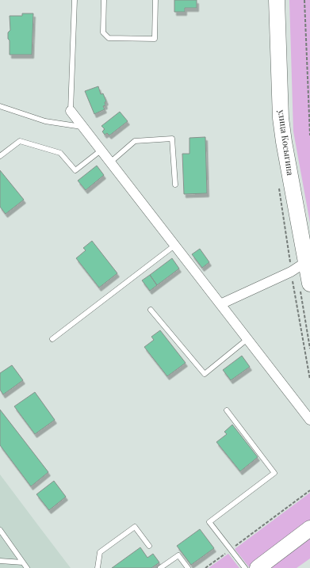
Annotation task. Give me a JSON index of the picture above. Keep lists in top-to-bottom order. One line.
{"streets":{"main road":["улица Косыгина"]}}
